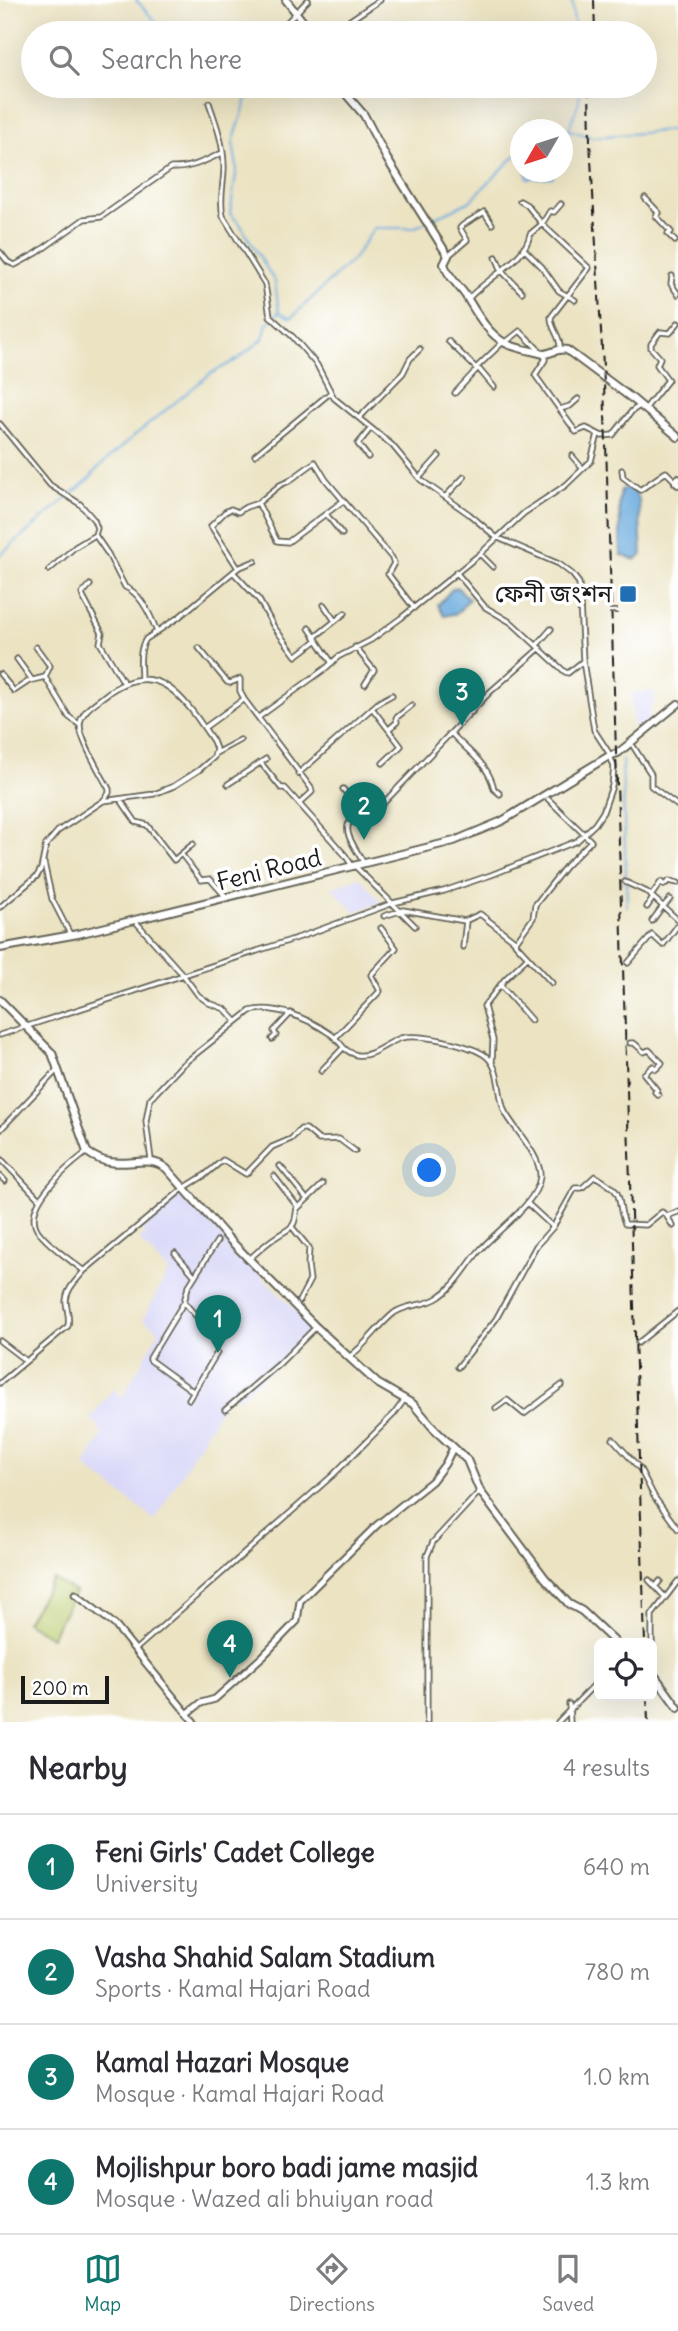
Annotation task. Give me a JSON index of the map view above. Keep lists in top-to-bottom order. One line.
{"streets":{"main road":["Feni Road"]},"places":{"transit":["ফেনী জংশন"]},"scale_bar":"200 m","north":"bottom left","page":{"search":"Search here","pins":["3","2","1","4"],"scale":"200 m","heading":["Nearby","4 results"],"list":[{"mark":"1","name":"Feni Girls' Cadet College","note":"University","value":"640 m"},{"mark":"2","name":"Vasha Shahid Salam Stadium","note":"Sports · Kamal Hajari Road","value":"780 m"},{"mark":"3","name":"Kamal Hazari Mosque","note":"Mosque · Kamal Hajari Road","value":"1.0 km"},{"mark":"4","name":"Mojlishpur boro badi jame masjid","note":"Mosque · Wazed ali bhuiyan road","value":"1.3 km"}],"nav":["Map","Directions","Saved"]}}
